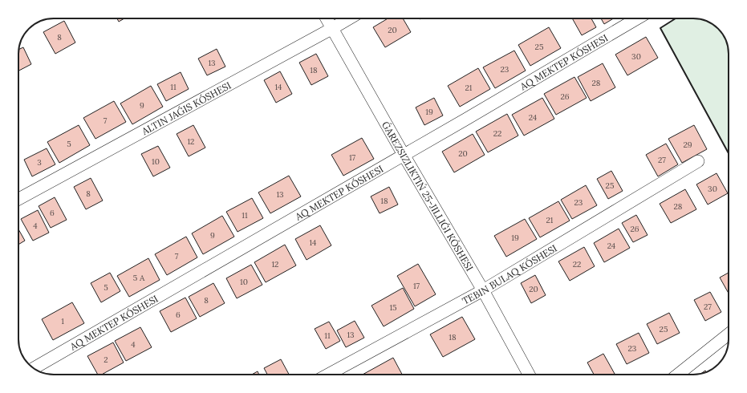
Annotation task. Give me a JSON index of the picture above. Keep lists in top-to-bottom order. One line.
{"streets":{"street":["AQ MEKTEP KÓSHESI","TEBIN BULAQ KÓSHESI"]},"house_numbers":["20","8","25","30","13","23","18","28","11","14","21","26","9","19","24","7","22","12","5","29","20","17","27","10","3","25","30","8","13","18","23","28","6","11","21","4","26","9","19","14","24","7","12","22","5 А","10","17","5","20","8","27","15","6","1","25","13","11","18","4","23","2"]}
